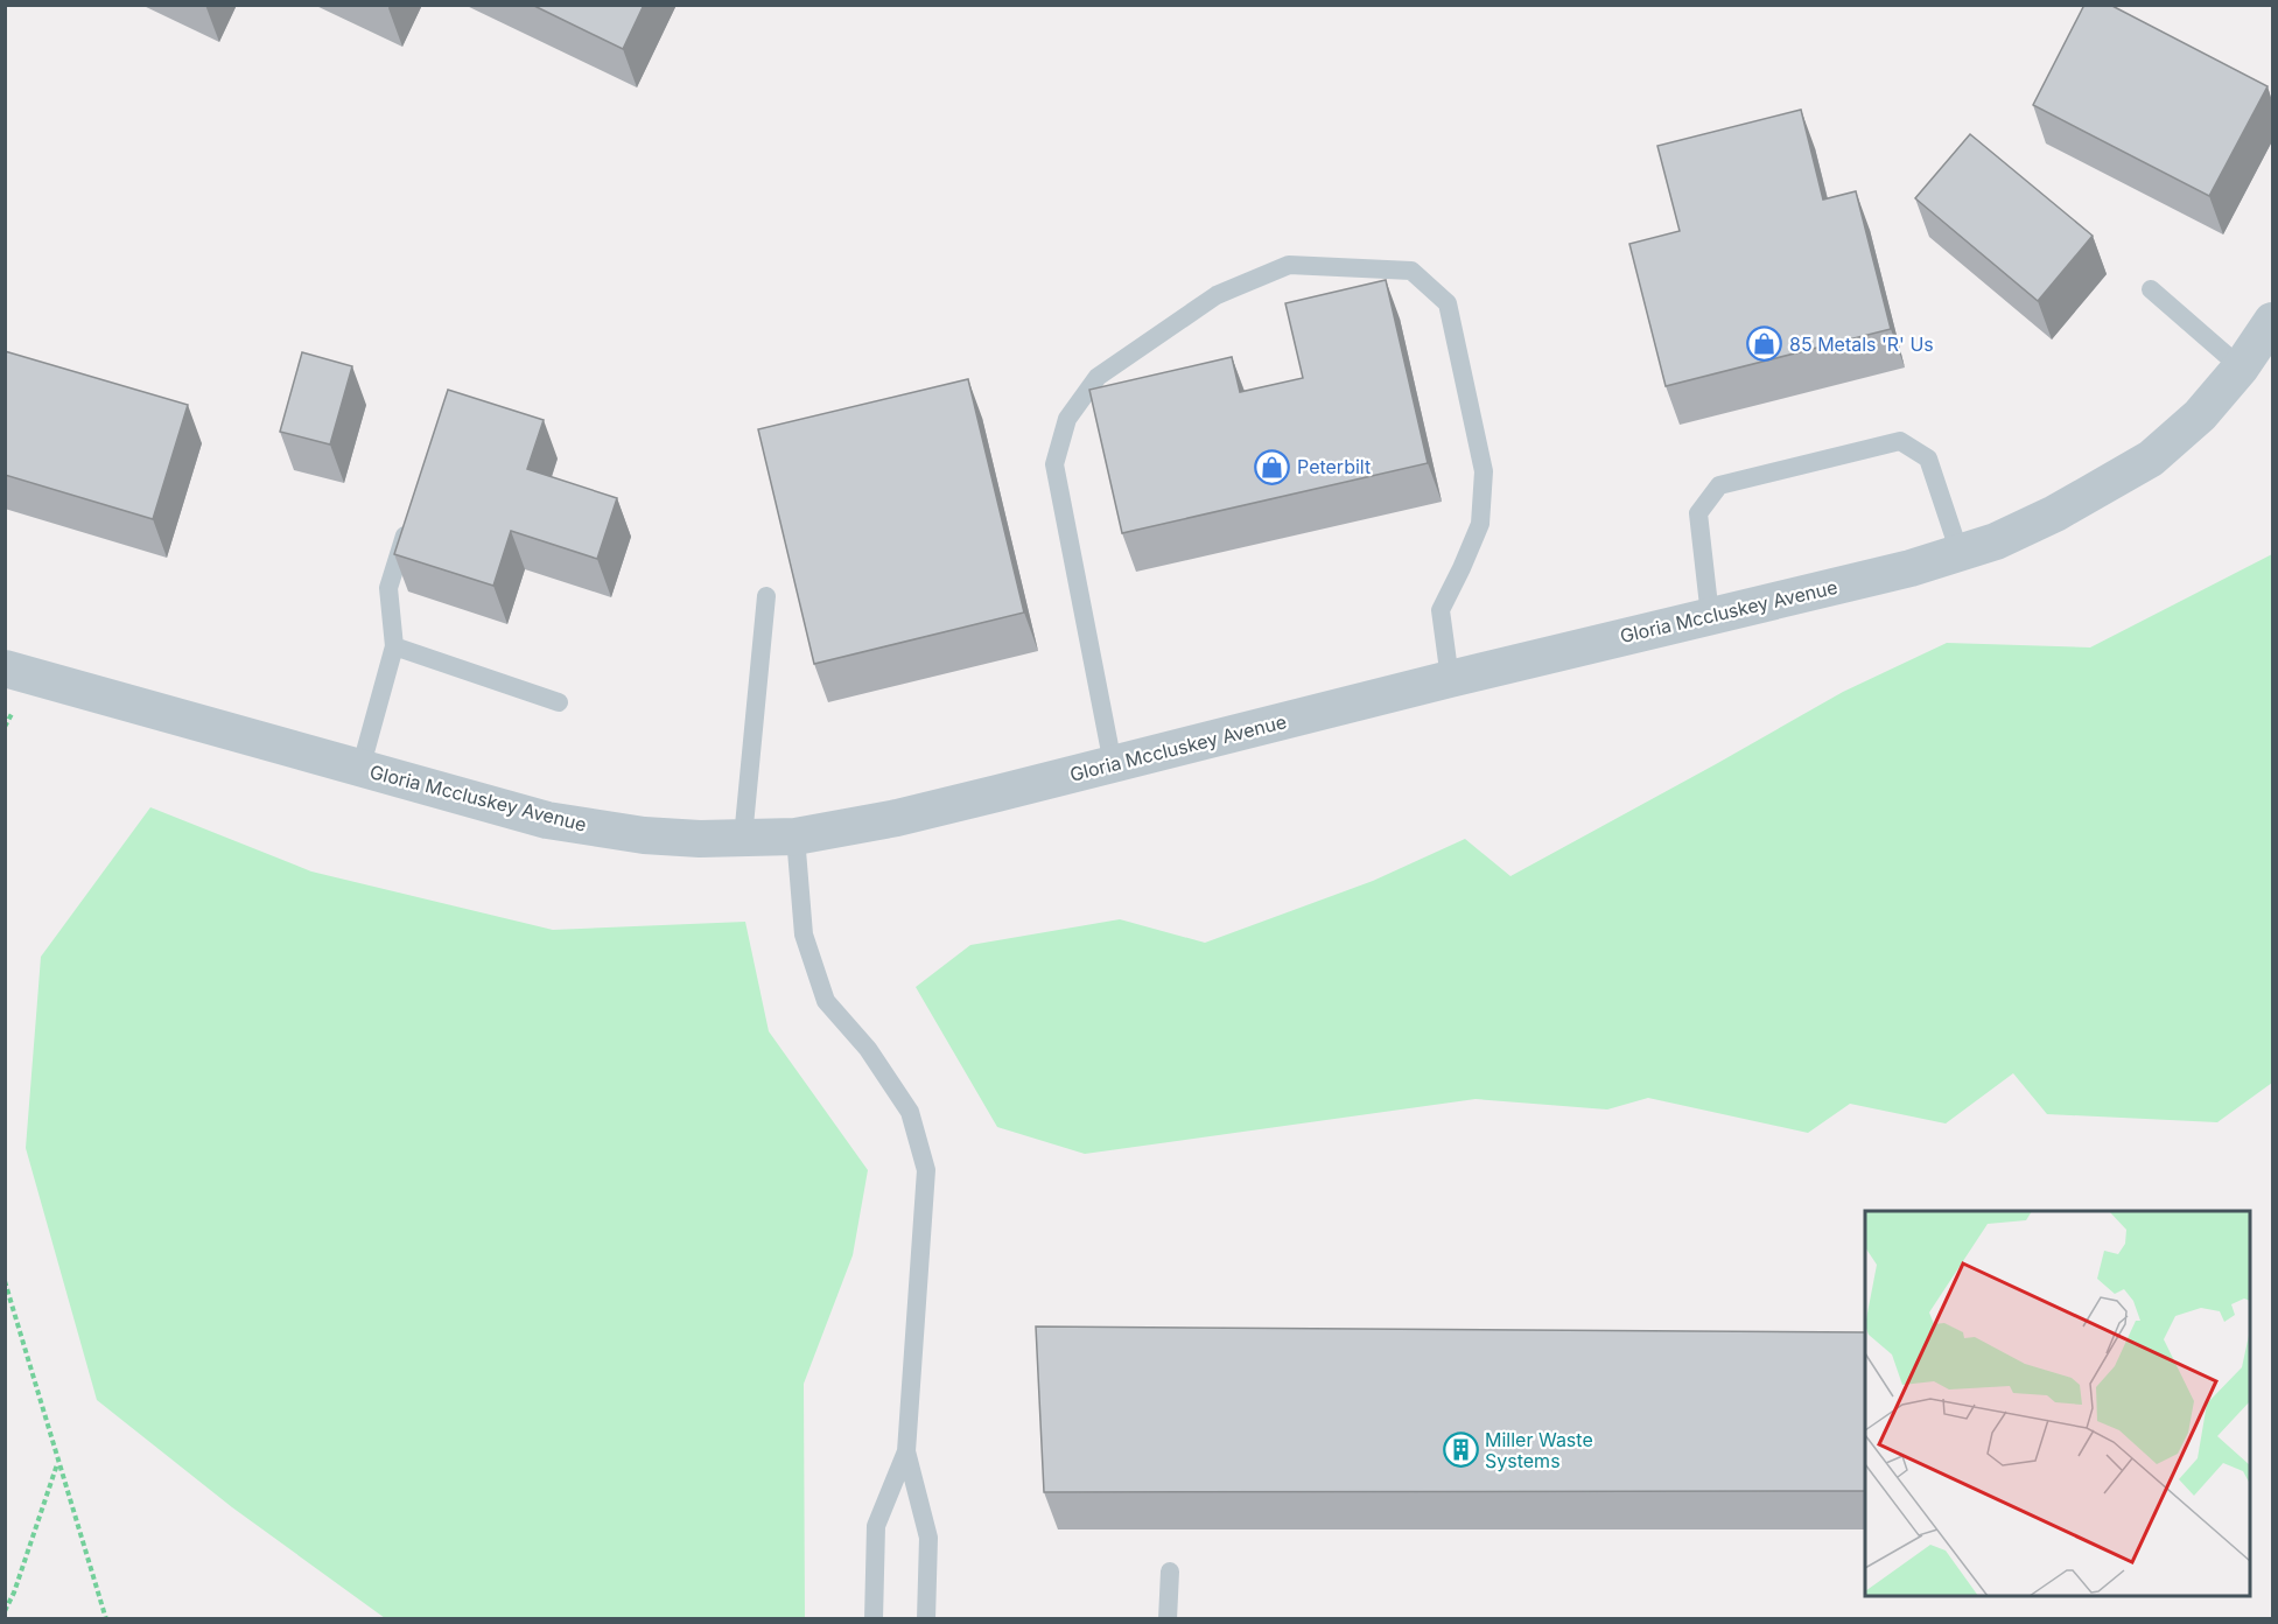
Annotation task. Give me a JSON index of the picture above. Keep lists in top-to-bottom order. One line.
{"streets":{"street":["Gloria Mccluskey Avenue"]},"places":{"shop":["85 Metals 'R' Us","Peterbilt"],"building":["Miller Waste Systems"]}}
